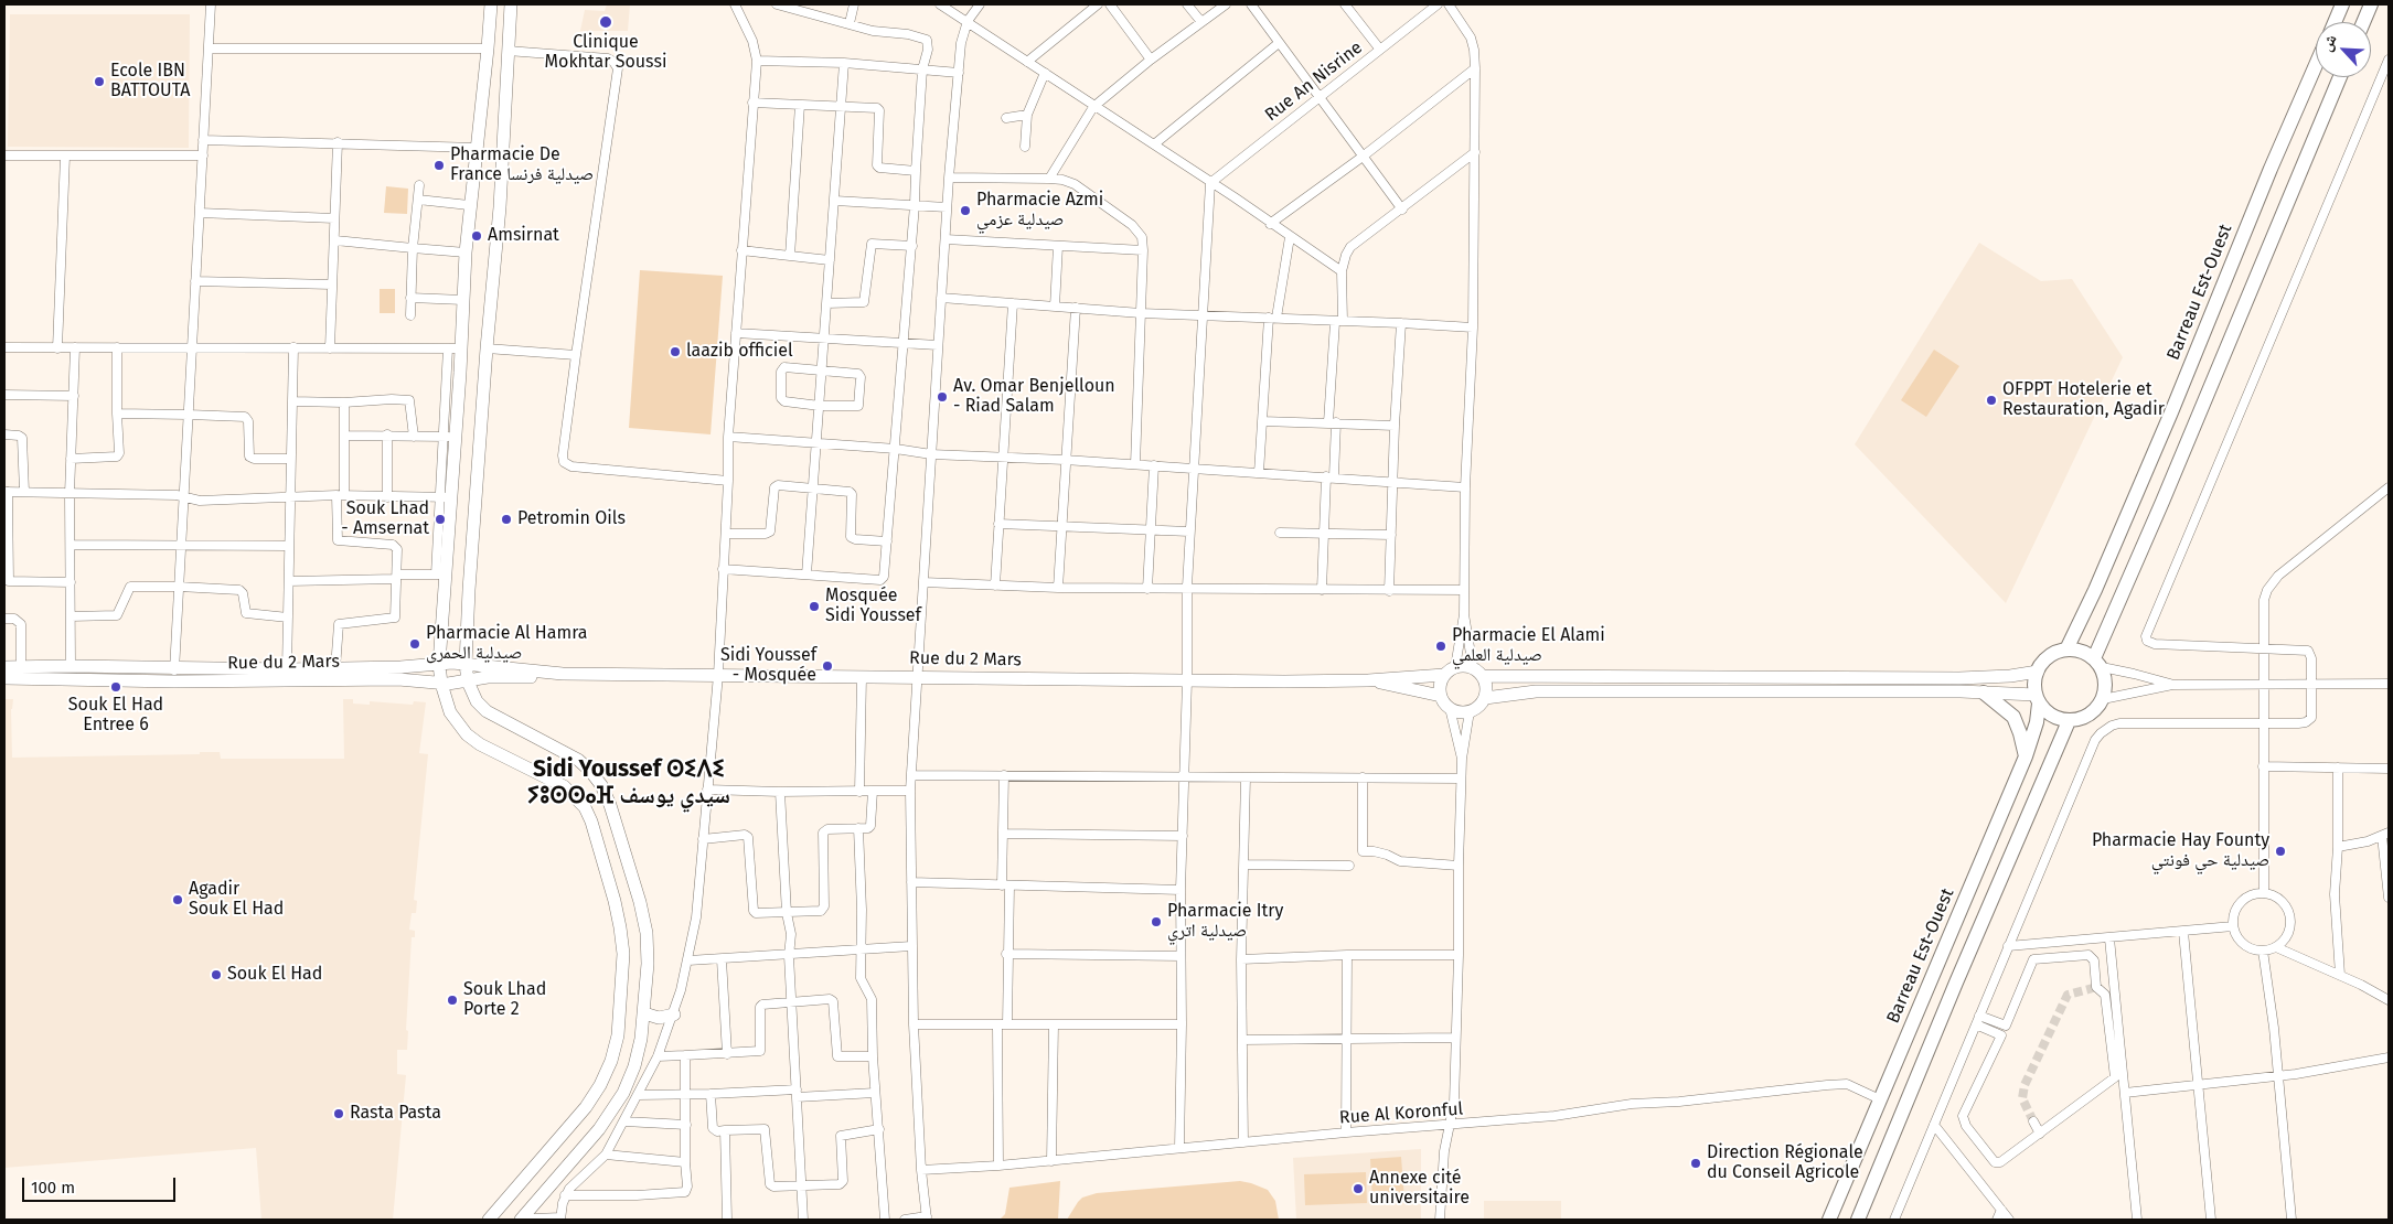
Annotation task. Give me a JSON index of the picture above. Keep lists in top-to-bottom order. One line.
{"streets":{"main road":["Barreau Est-Ouest"],"street":["Rue An Nisrine","Rue du 2 Mars","Rue Al Koronful"]},"crossings":[["Barreau Est-Ouest","Rue Al Koronful"]],"districts":["Sidi Youssef ⵙⵉⴷⵉ ⵢⵓⵙⵙⴰⴼ سيدي يوسف"],"places":["Clinique Mokhtar Soussi","Ecole IBN BATTOUTA","Pharmacie De France صيدلية فرنسا","Pharmacie Azmi صيدلية عزمي","Amsirnat","laazib officiel","Av. Omar Benjelloun - Riad Salam","OFPPT Hotelerie et Restauration, Agadir","Souk Lhad - Amsernat","Petromin Oils","Mosquée Sidi Youssef","Pharmacie Al Hamra صيدلية الحمرى","Pharmacie El Alami صيدلية العلمي","Sidi Youssef - Mosquée","Souk El Had Entree 6","Pharmacie Hay Founty صيدلية حي فونتي","Agadir Souk El Had","Pharmacie Itry صيدلية اتري","Souk El Had","Souk Lhad Porte 2","Rasta Pasta","Direction Régionale du Conseil Agricole","Annexe cité universitaire"],"scale_bar":"100 m","north":"top left"}
